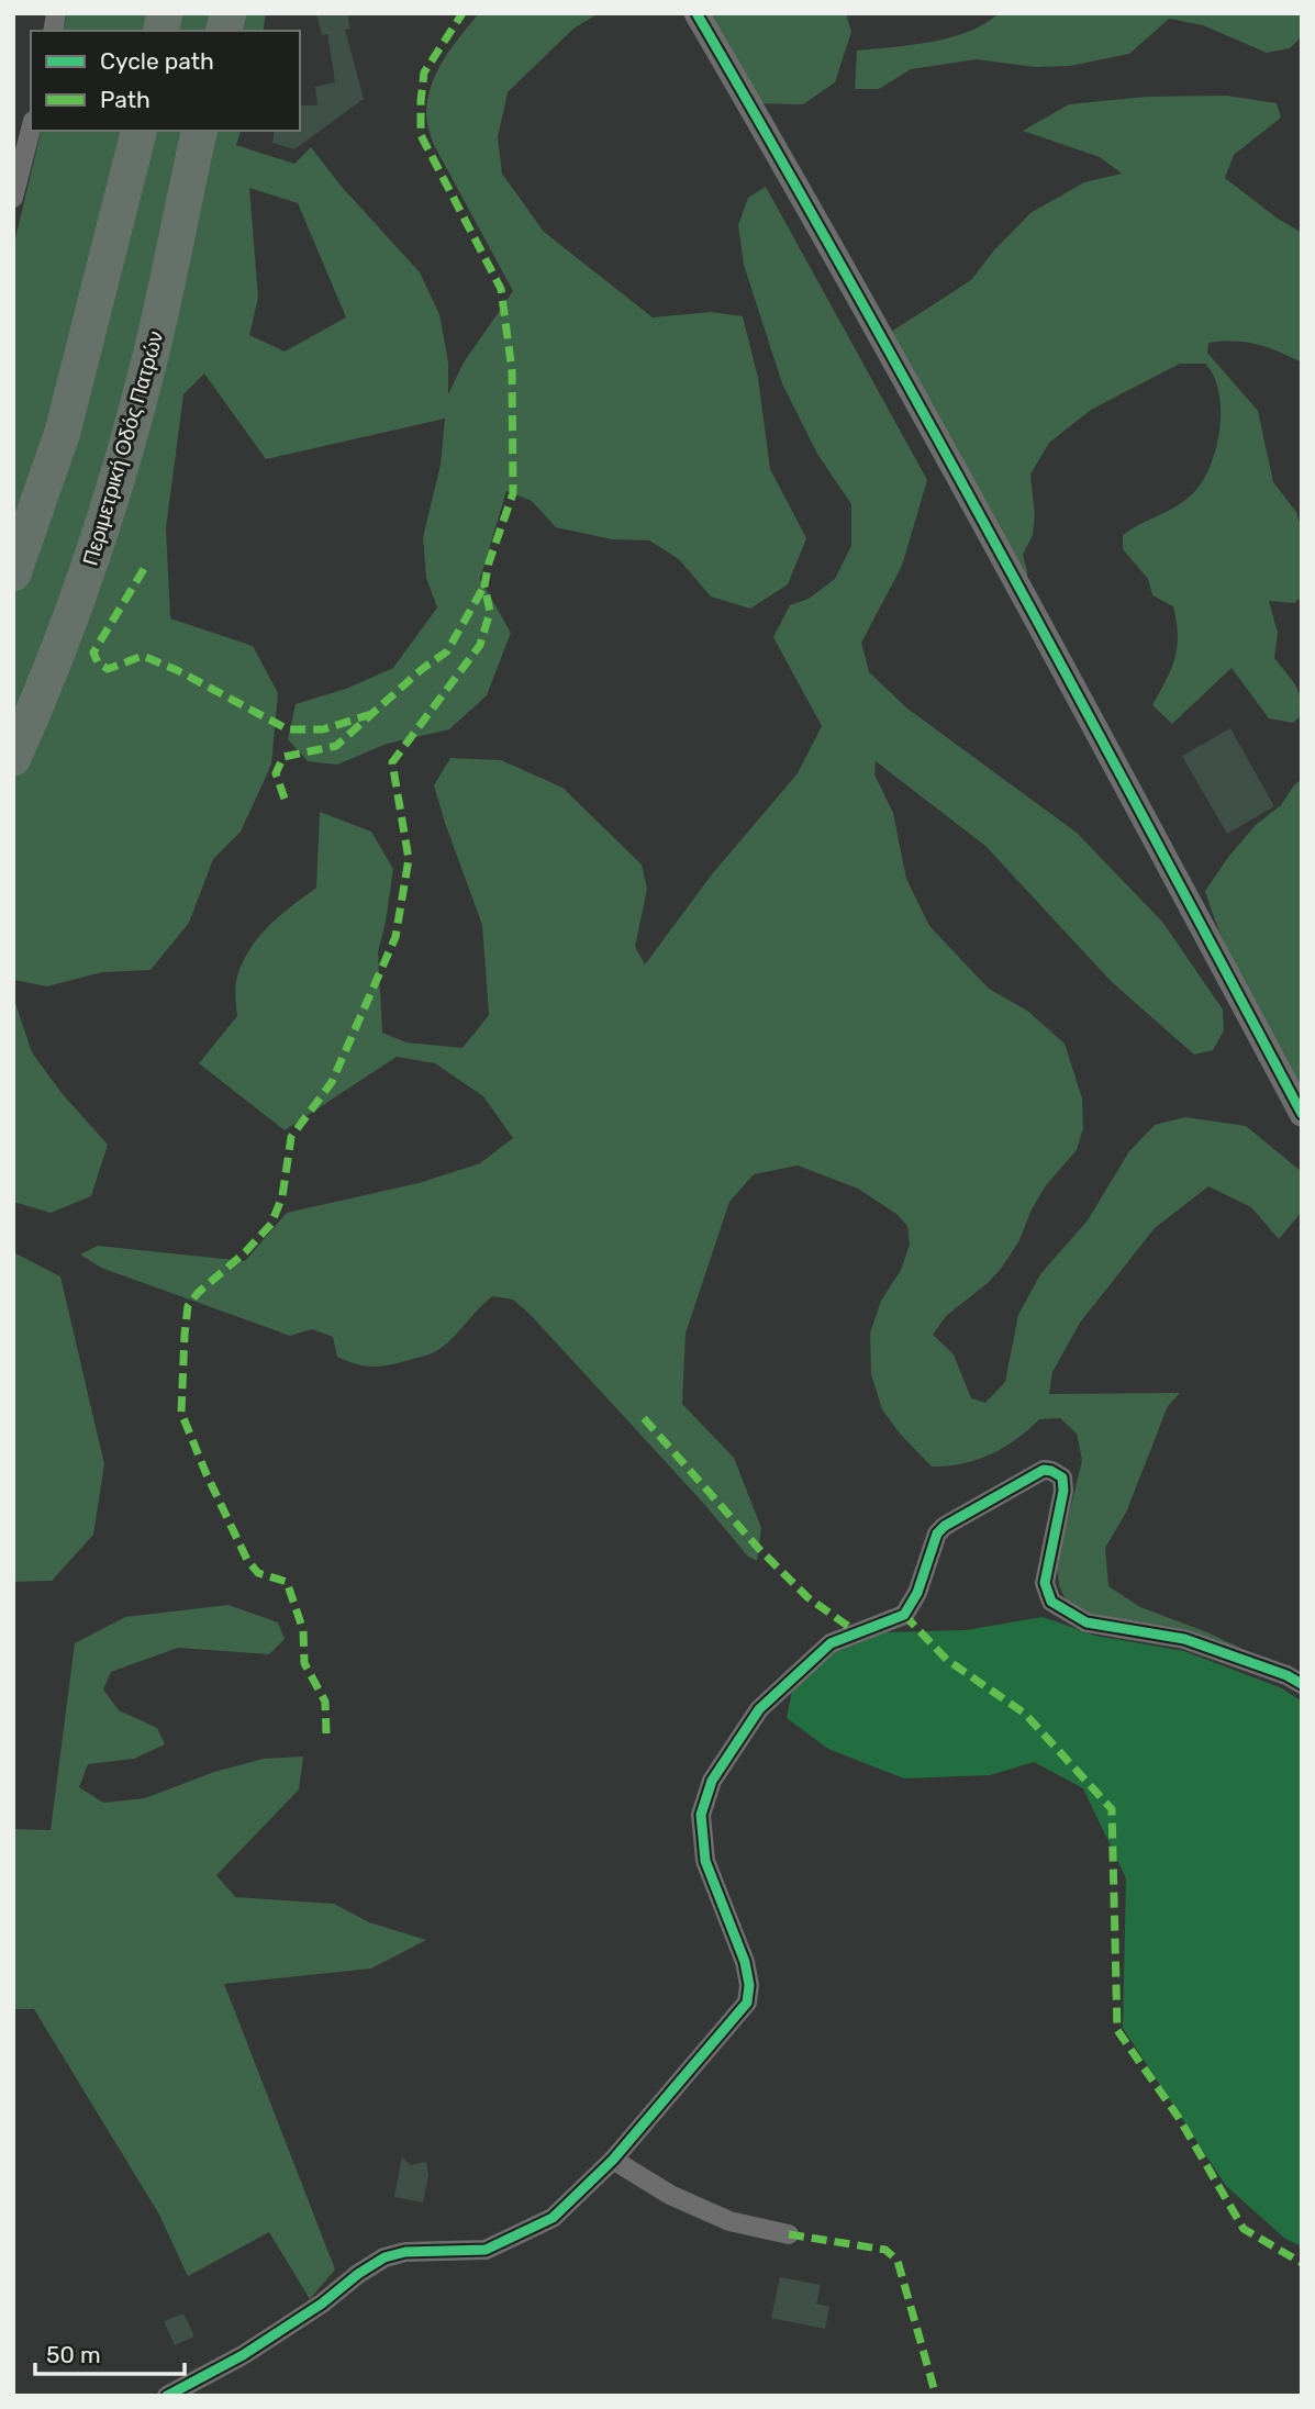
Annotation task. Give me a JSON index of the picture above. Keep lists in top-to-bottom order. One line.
{"streets":{"highway":["Περιμετρική Οδός Πατρών"]},"legend":["Cycle path","Path"],"scale_bar":"50 m"}
